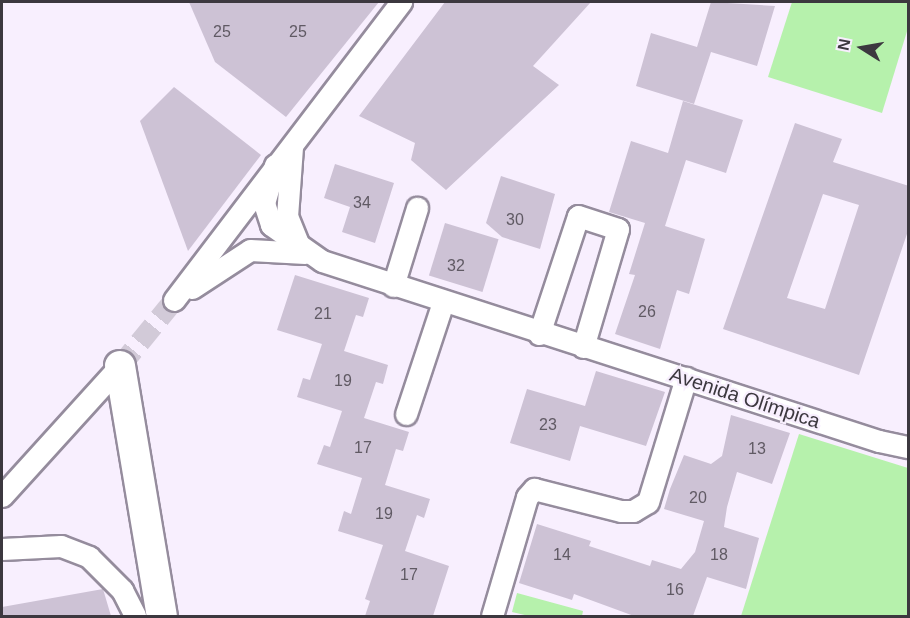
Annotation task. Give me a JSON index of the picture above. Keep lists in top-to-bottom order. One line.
{"streets":{"street":["Avenida Olímpica"]},"house_numbers":["25","25","34","30","32","26","21","19","23","17","13","20","19","14","18","17","16"],"north":"left"}
